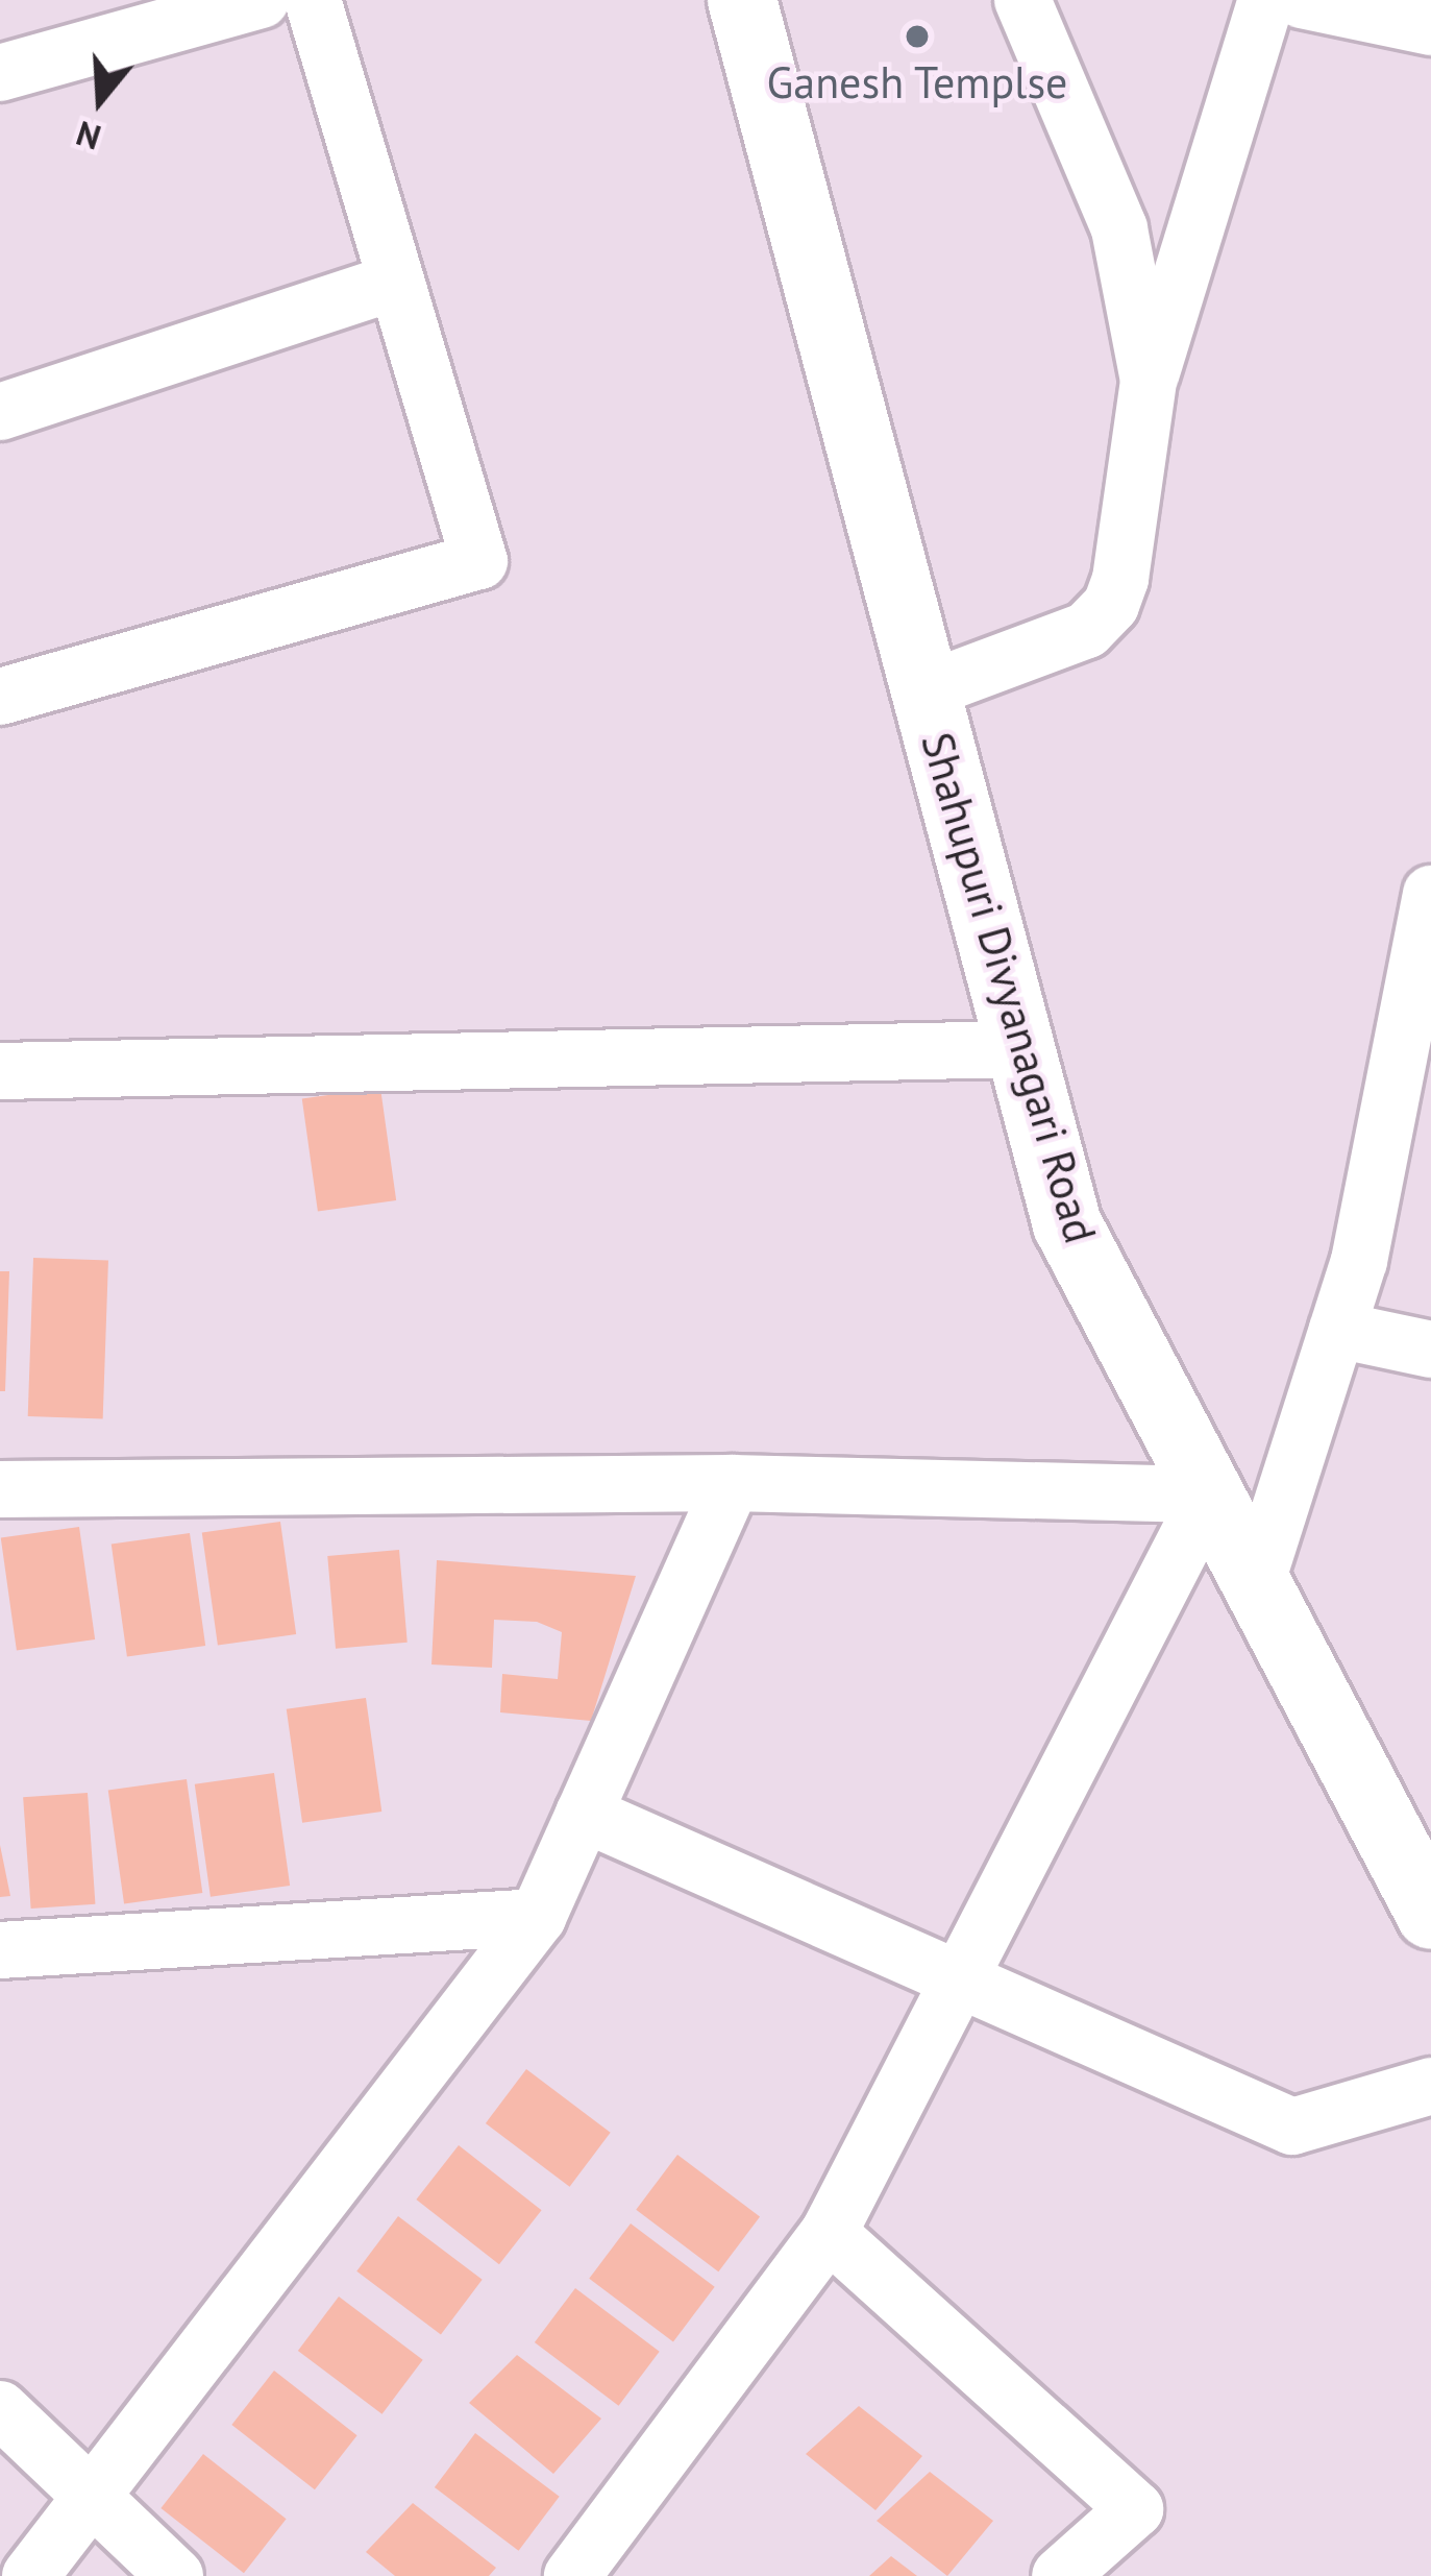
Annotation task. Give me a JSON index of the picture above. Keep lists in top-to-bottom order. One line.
{"streets":{"main road":["Shahupuri Divyanagari Road"]},"places":["Ganesh Templse"],"north":"bottom"}
